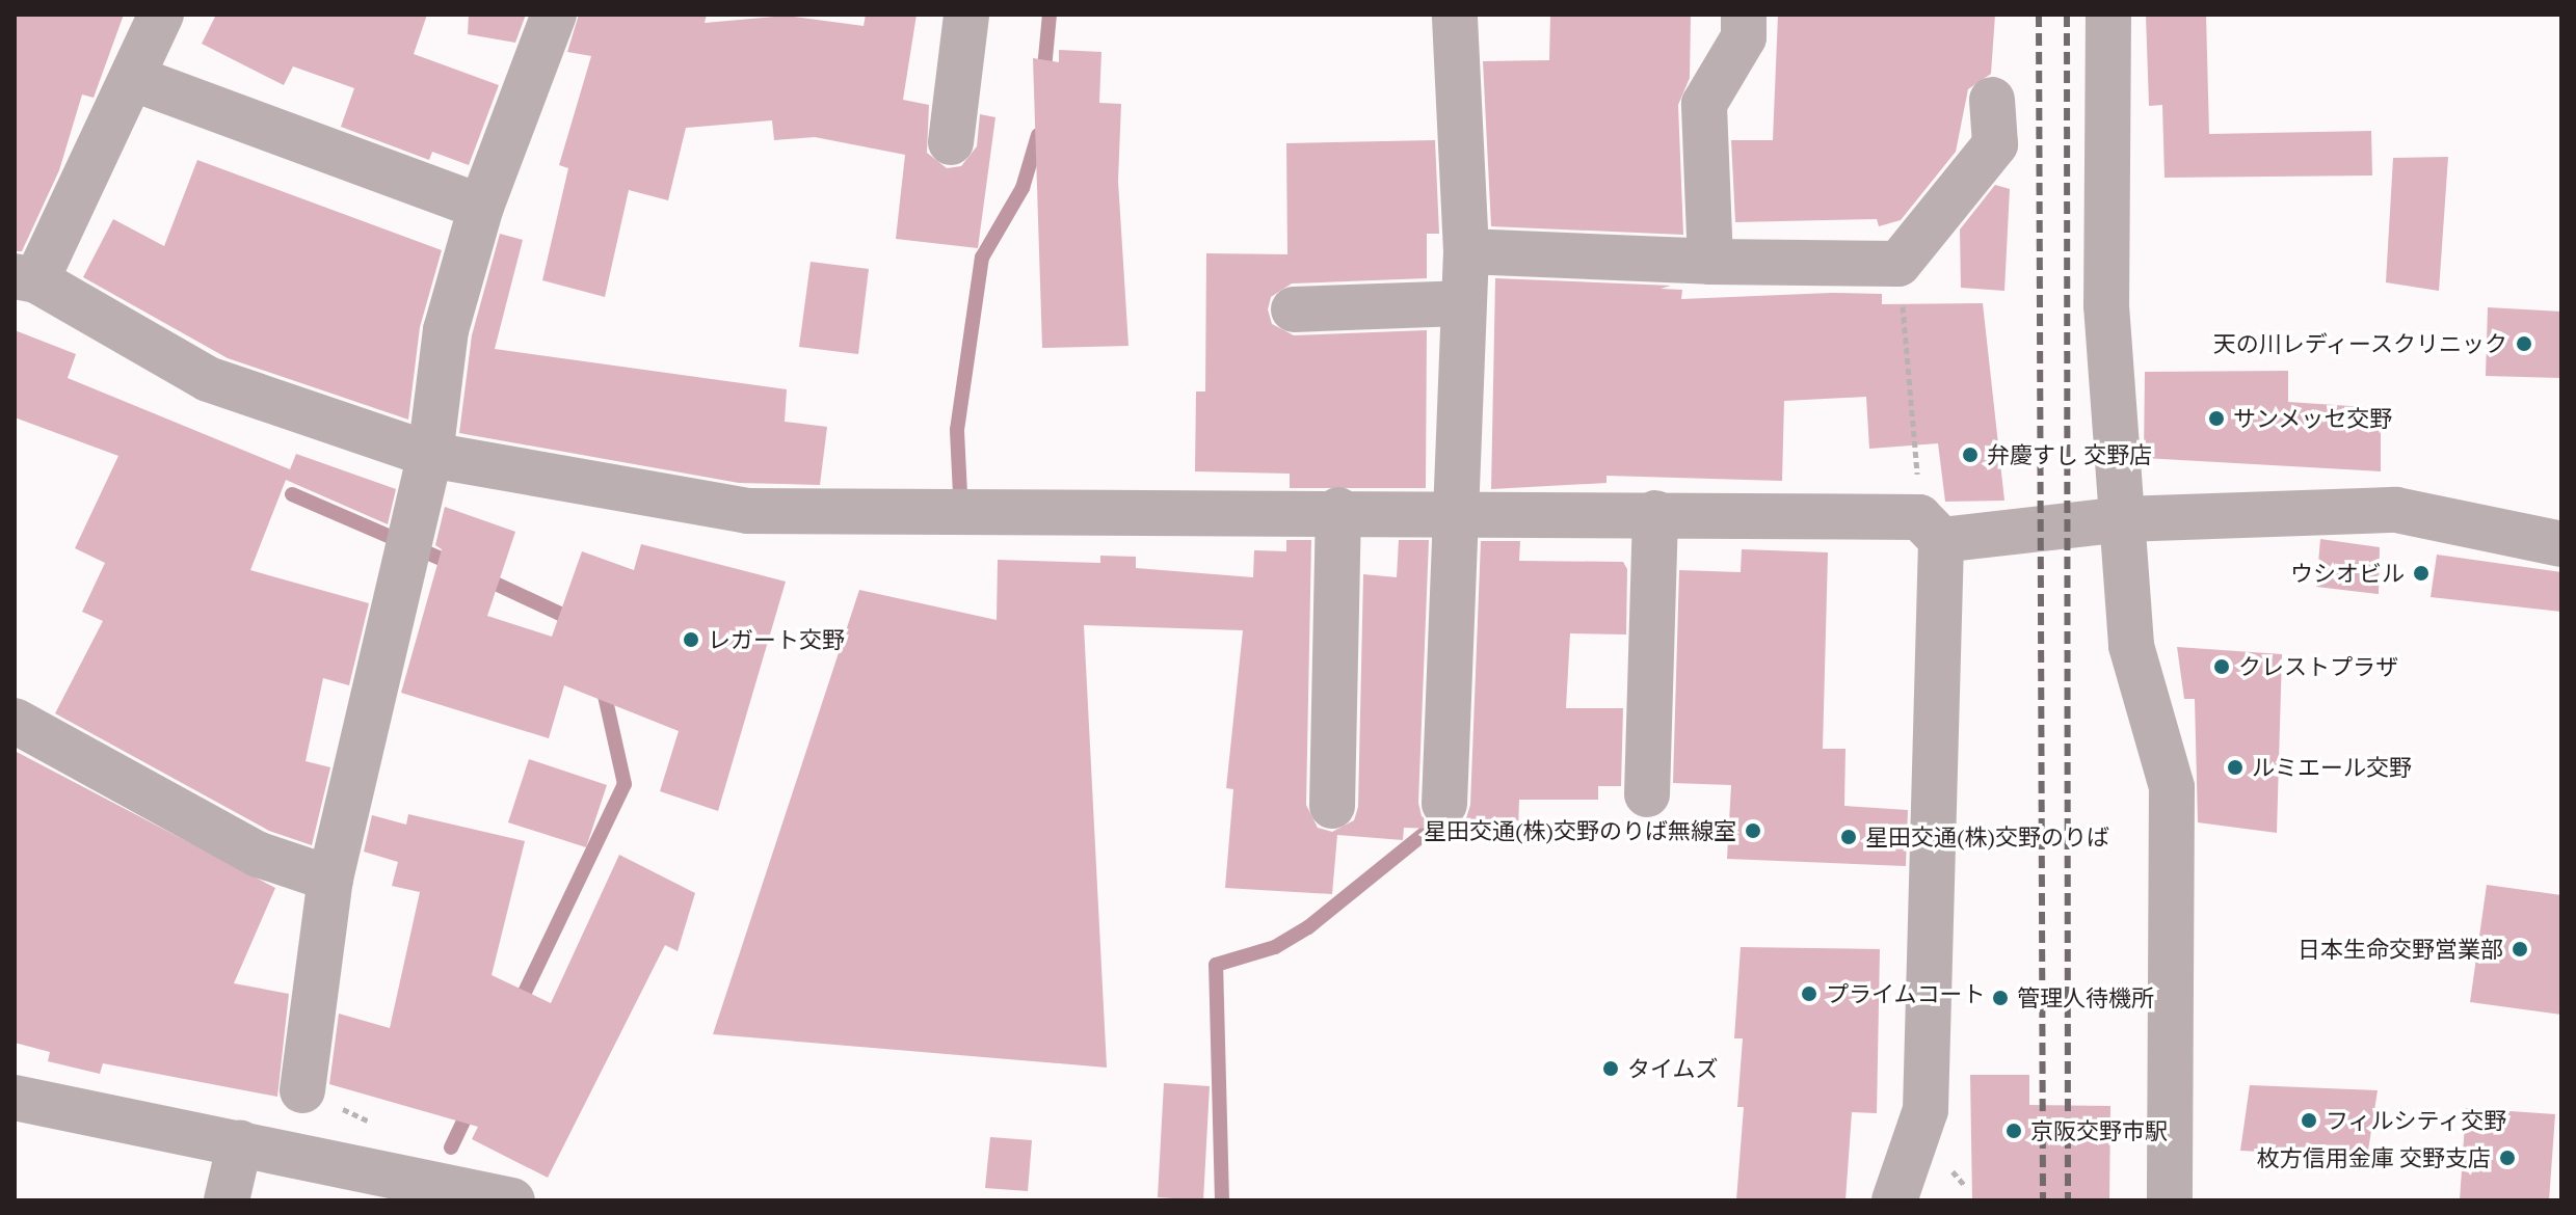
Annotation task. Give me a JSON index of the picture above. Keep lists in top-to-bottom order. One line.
{"places":["天の川レディースクリニック","サンメッセ交野","弁慶すし 交野店","ウシオビル","レガート交野","クレストプラザ","ルミエール交野","星田交通(株)交野のりば無線室","星田交通(株)交野のりば","日本生命交野営業部","プライムコート","管理人待機所","タイムズ","フィルシティ交野","京阪交野市駅","枚方信用金庫 交野支店"]}
